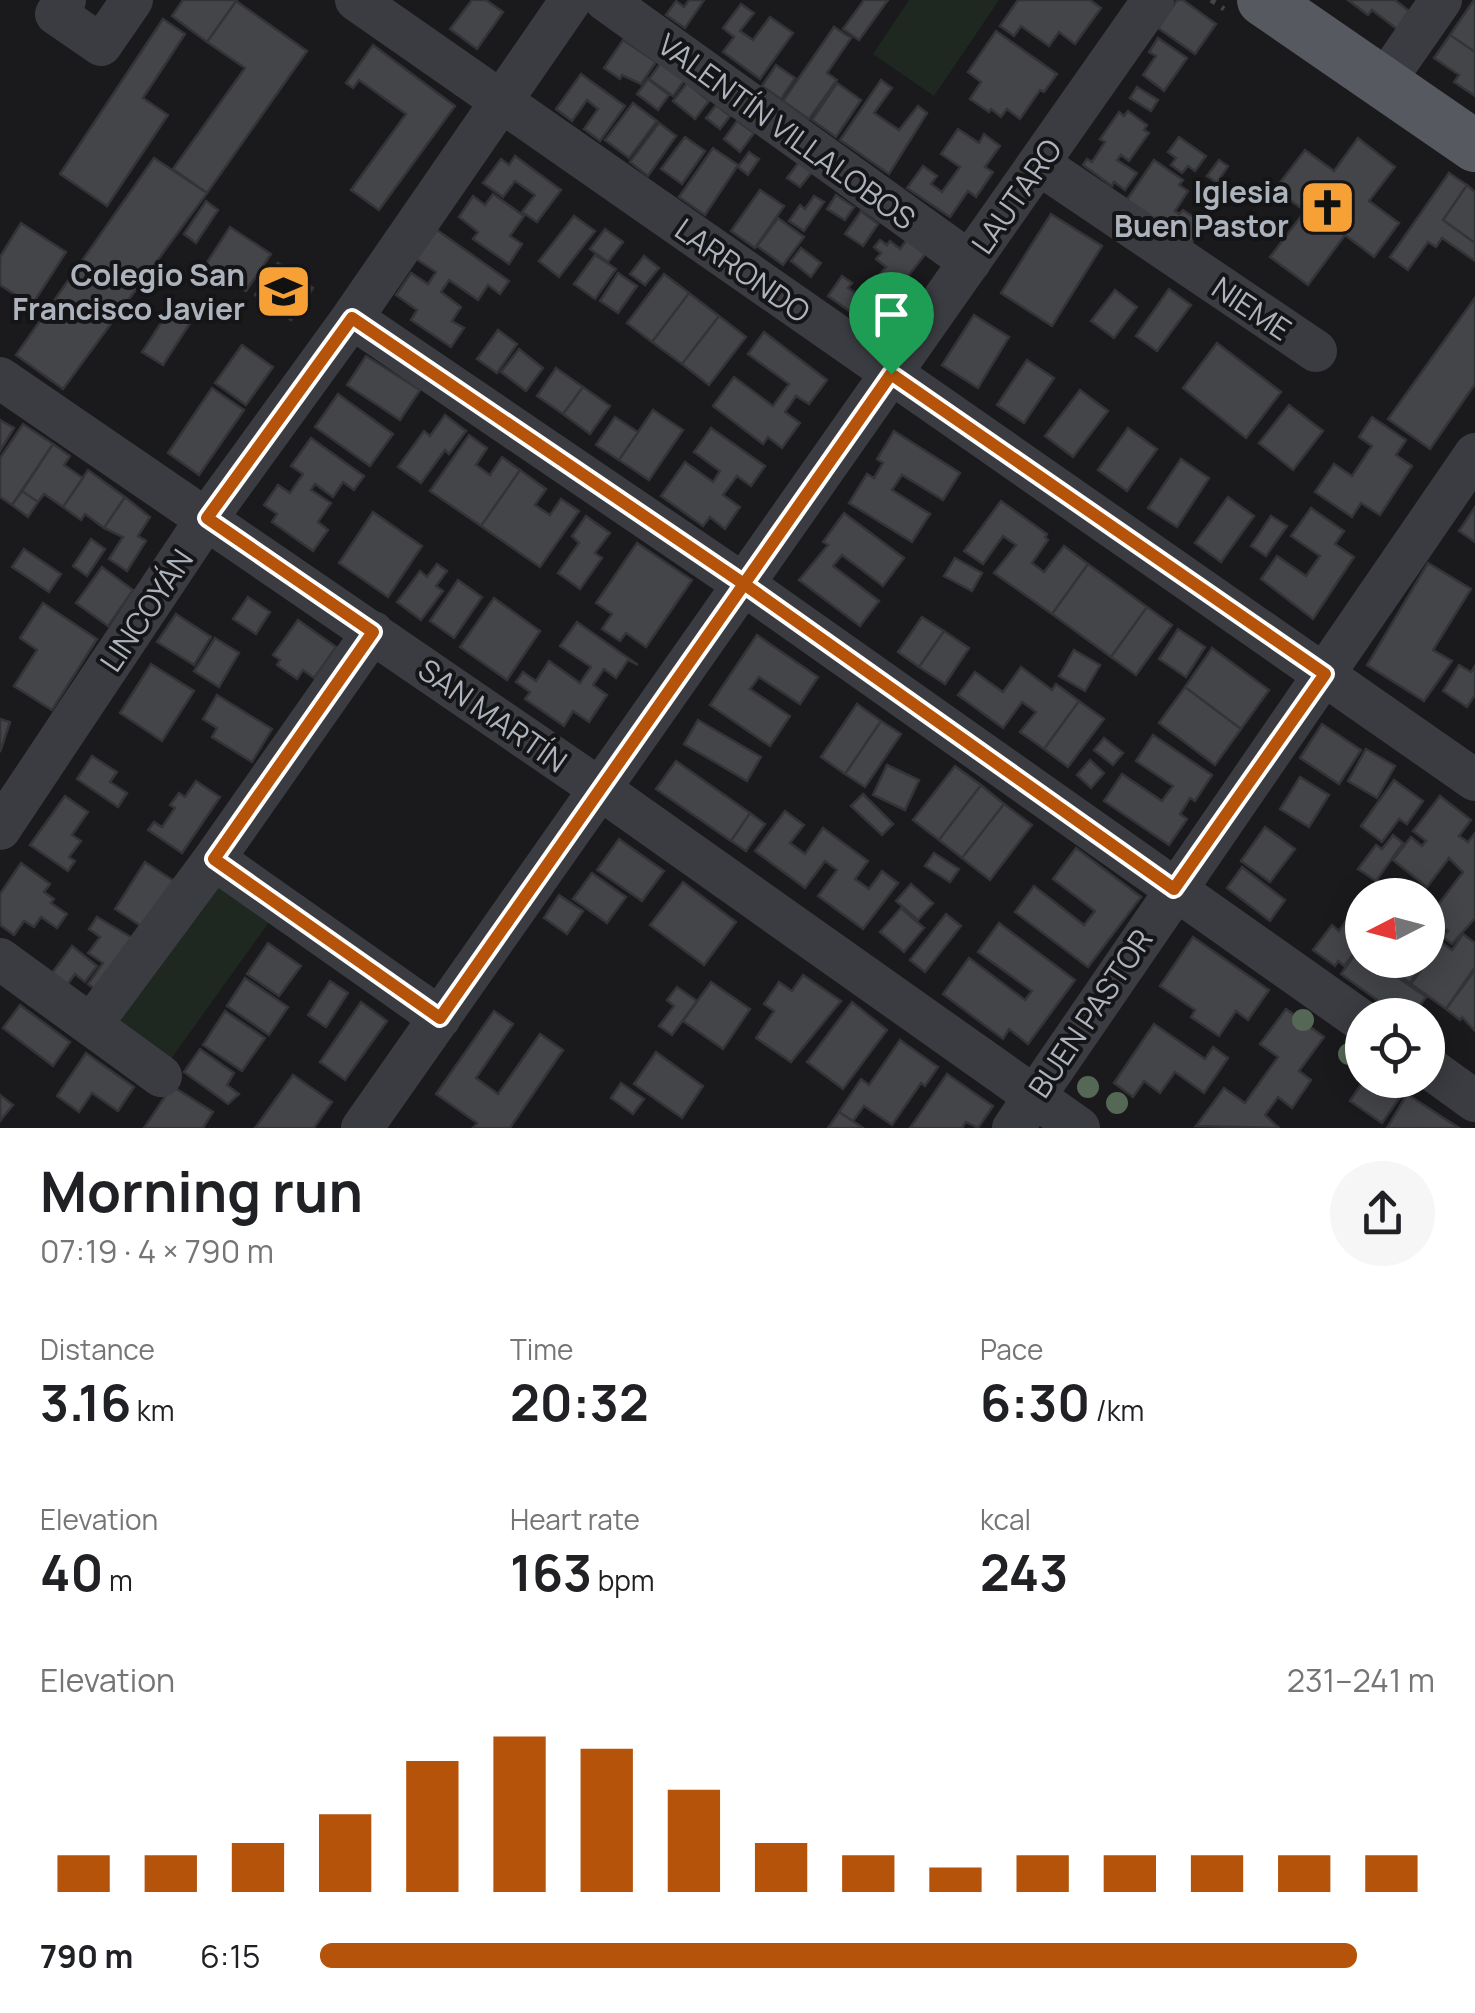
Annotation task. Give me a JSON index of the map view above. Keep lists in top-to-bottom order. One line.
{"streets":{"street":["VALENTÍN VILLALOBOS","LAUTARO","LARRONDO","NIEME","LINCOYÁN","SAN MARTÍN","BUEN PASTOR"]},"crossings":[["VALENTÍN VILLALOBOS","LAUTARO"],["LAUTARO","LARRONDO"],["LAUTARO","NIEME"],["LAUTARO","SAN MARTÍN"],["LARRONDO","LINCOYÁN"],["LARRONDO","BUEN PASTOR"],["LINCOYÁN","SAN MARTÍN"],["SAN MARTÍN","BUEN PASTOR"]],"places":{"church":["Iglesia Buen Pastor"],"school or university":["Colegio San Francisco Javier"]},"north":"left","page":{"heading":["Morning run","07:19 · 4 × 790 m"],"stats":[["Distance","3.16 km"],["Time","20:32"],["Pace","6:30 /km"],["Elevation","40 m"],["Heart rate","163 bpm"],["kcal","243"]],"chart":["Elevation","231–241 m"],"list":[{"name":"790 m","note":"6:15"}]}}
